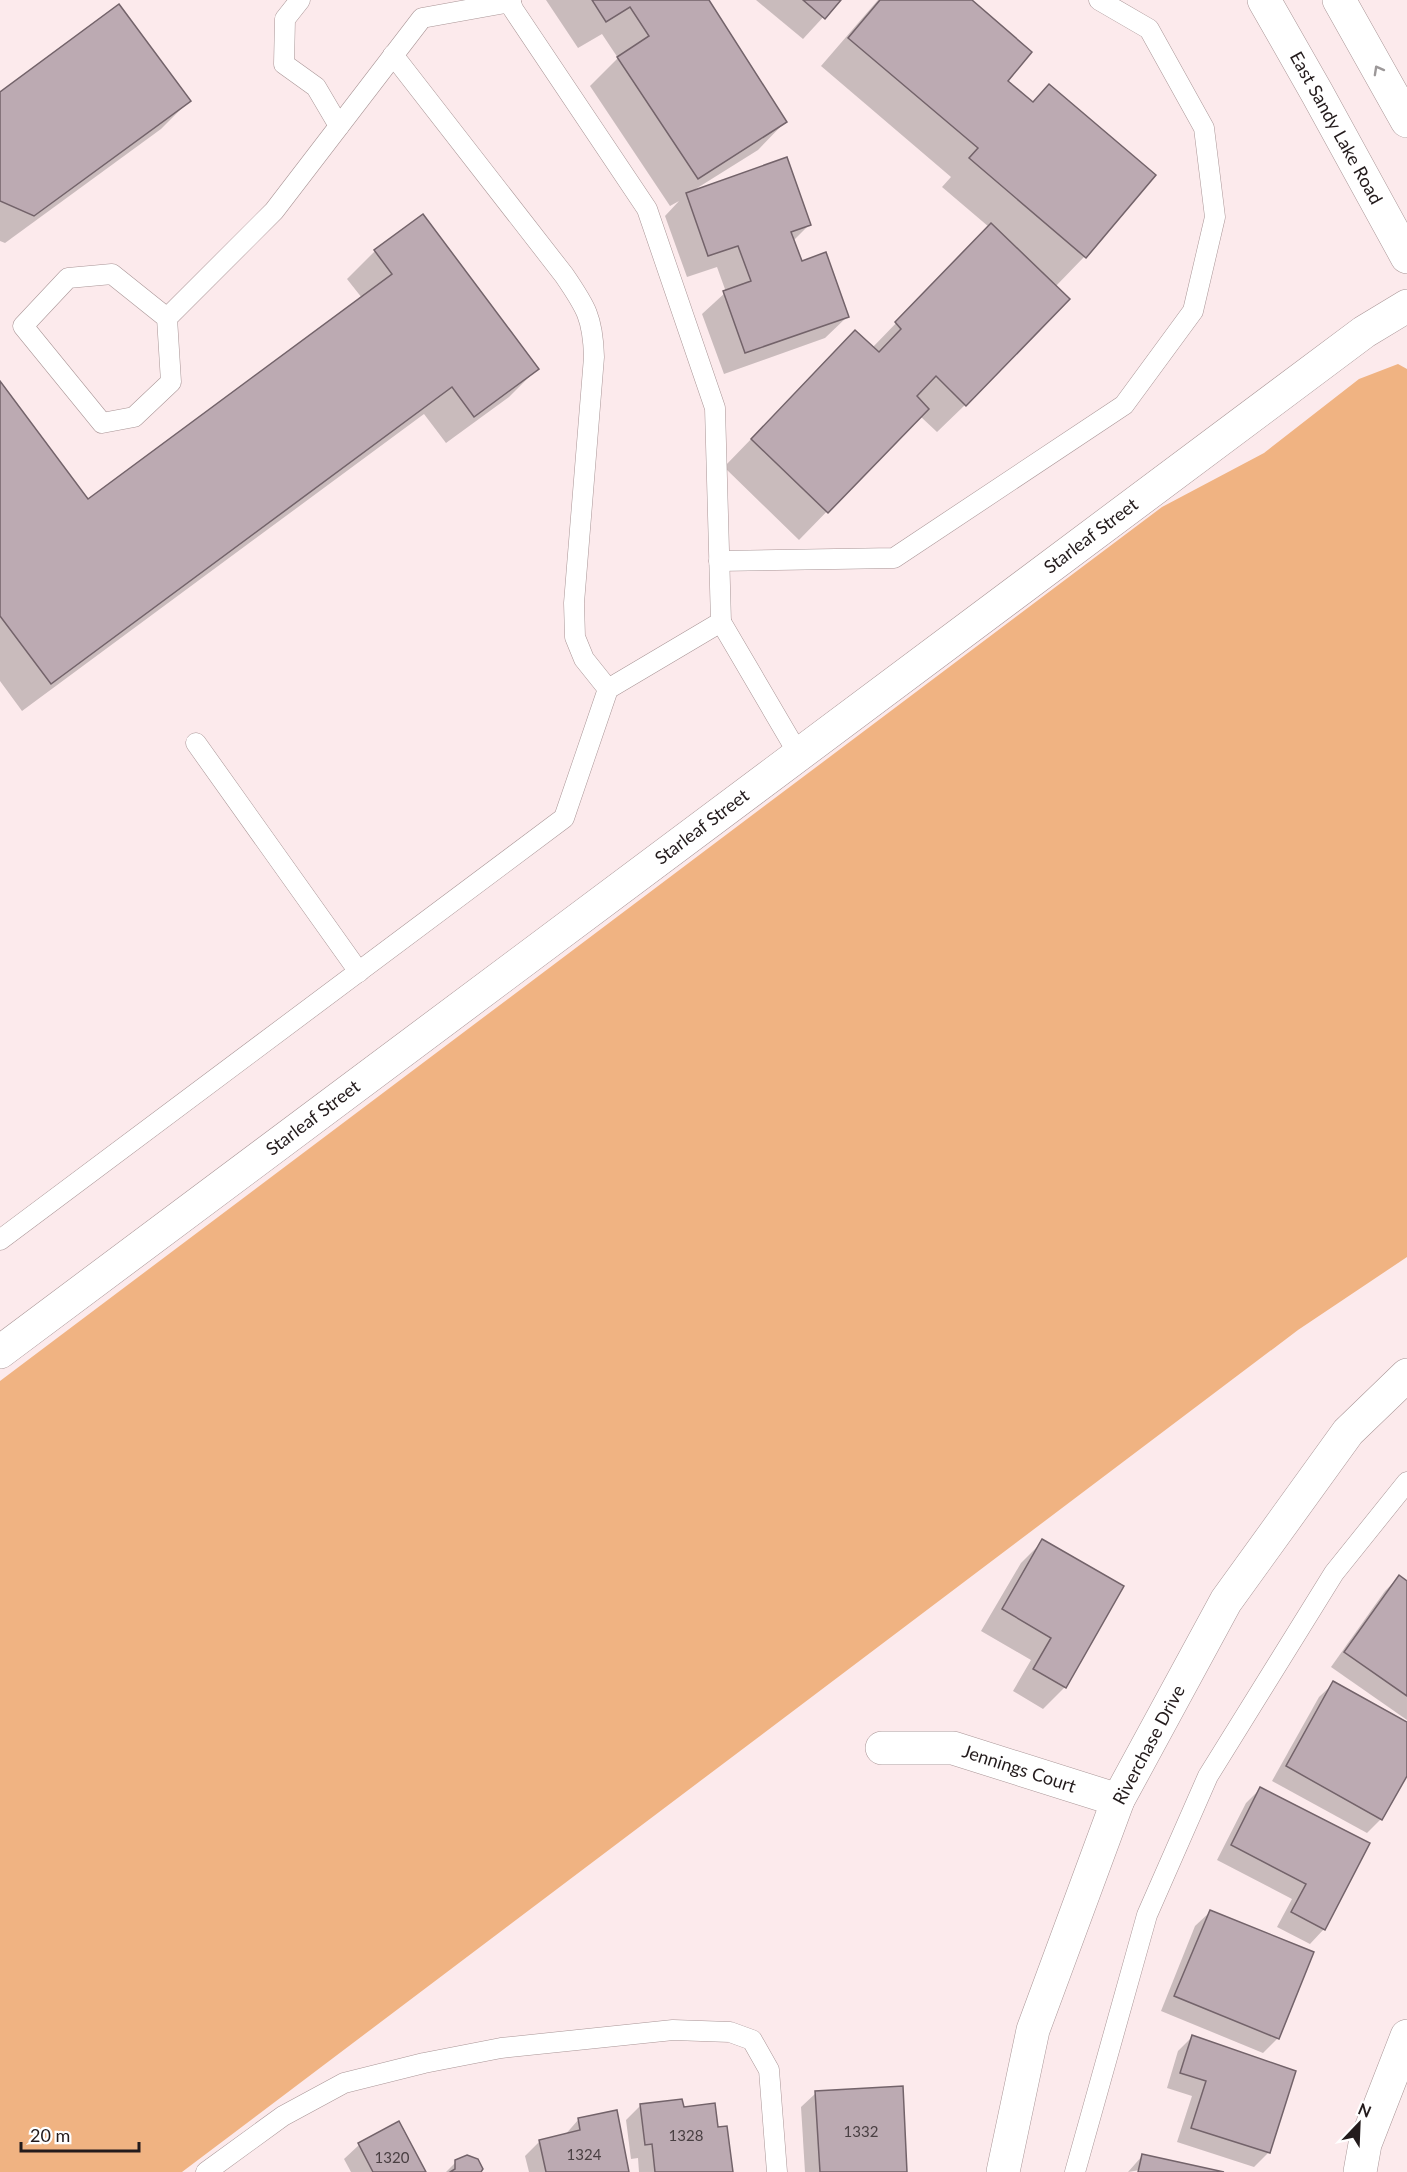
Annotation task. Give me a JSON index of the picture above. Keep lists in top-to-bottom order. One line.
{"streets":{"street":["East Sandy Lake Road","Starleaf Street","Riverchase Drive","Jennings Court"]},"crossings":[["Riverchase Drive","Jennings Court"]],"house_numbers":["1332","1328","1324","1320"],"scale_bar":"20 m","north":"top right"}
